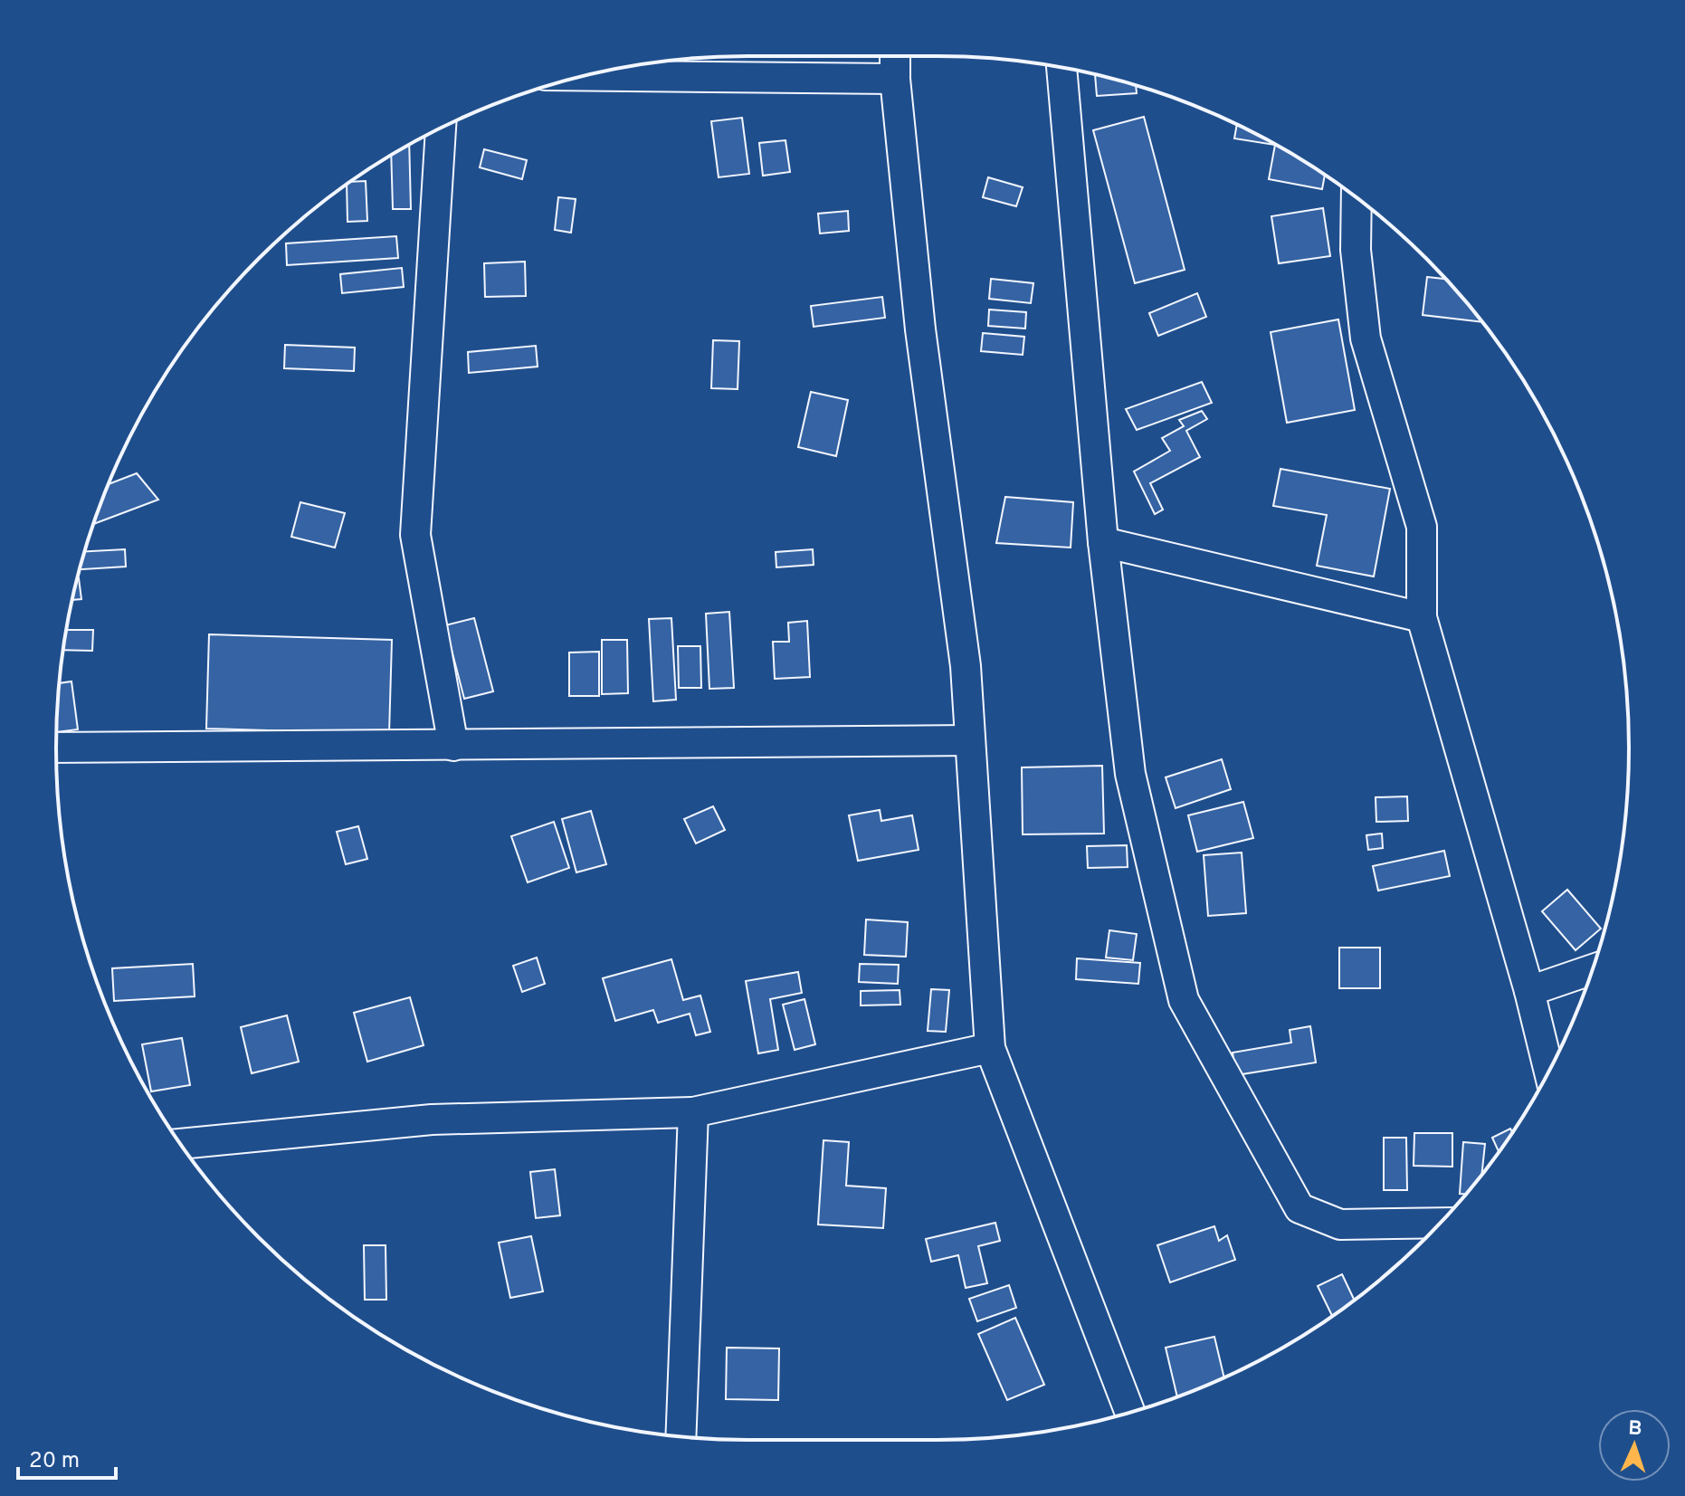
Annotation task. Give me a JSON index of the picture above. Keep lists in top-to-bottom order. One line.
{"scale_bar":"20 m","north":"top"}
